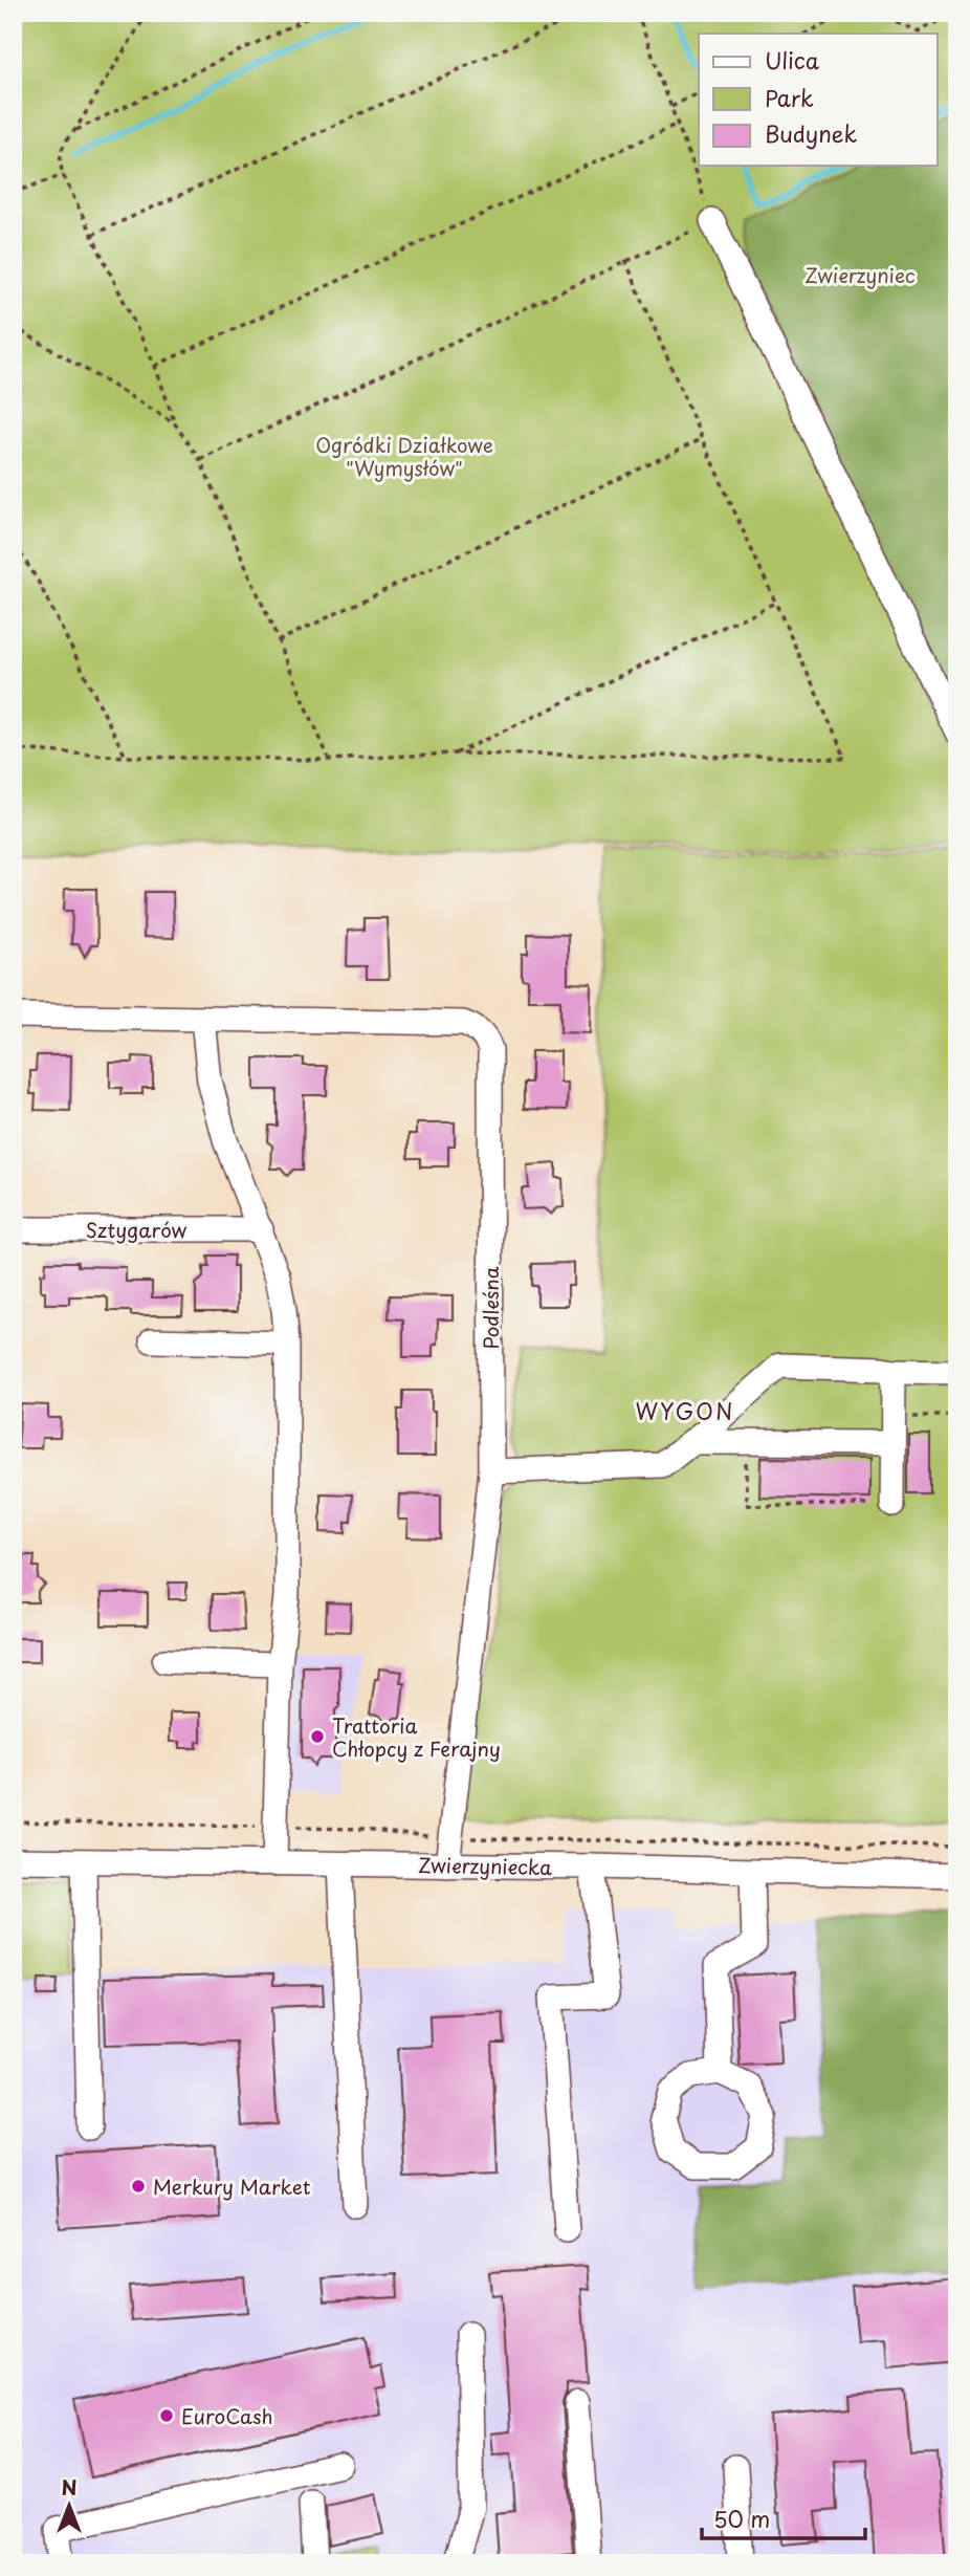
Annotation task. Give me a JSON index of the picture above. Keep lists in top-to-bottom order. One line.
{"streets":{"street":["Sztygarów","Podleśna","Zwierzyniecka"]},"crossings":[["Podleśna","Zwierzyniecka"]],"districts":["WYGON"],"parks":["Zwierzyniec","Ogródki Działkowe \"Wymysłów\""],"places":["Trattoria Chłopcy z Ferajny","Merkury Market","EuroCash"],"legend":["Ulica","Park","Budynek"],"scale_bar":"50 m","north":"top"}
